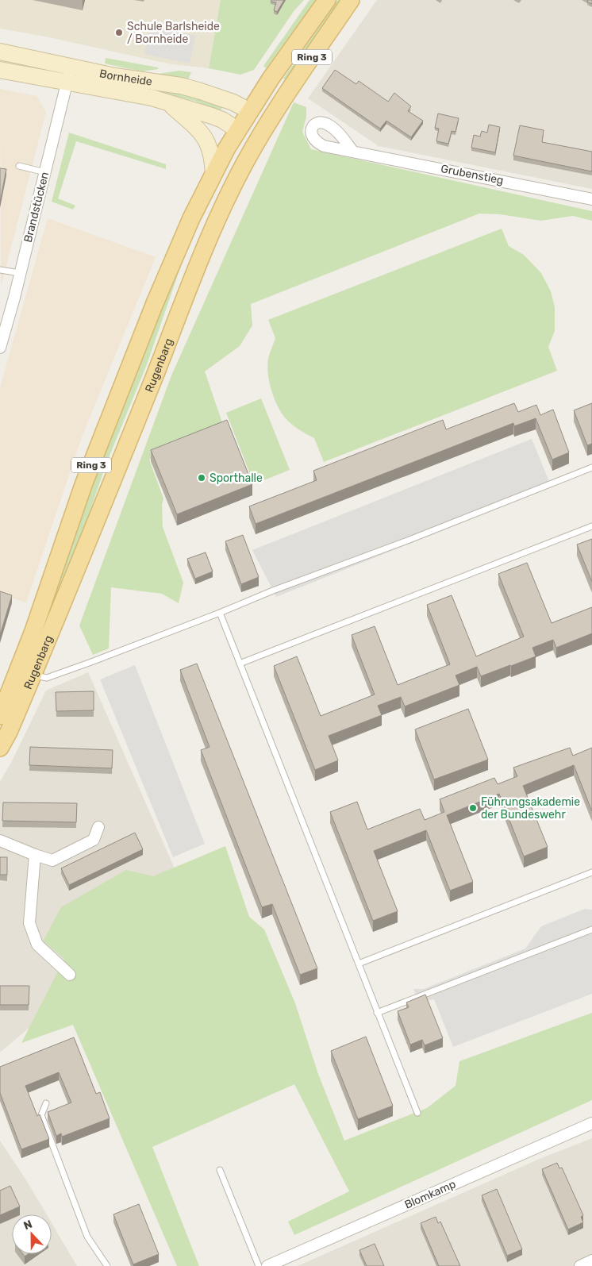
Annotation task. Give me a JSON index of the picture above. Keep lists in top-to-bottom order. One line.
{"streets":{"main road":["Ring 3","Rugenbarg"],"street":["Bornheide","Grubenstieg","Brandstücken","Blomkamp"]},"crossings":[["Bornheide","Brandstücken"],["Bornheide","Rugenbarg"]],"places":["Schule Barlsheide / Bornheide","Sporthalle","Führungsakademie der Bundeswehr"],"north":"top"}
